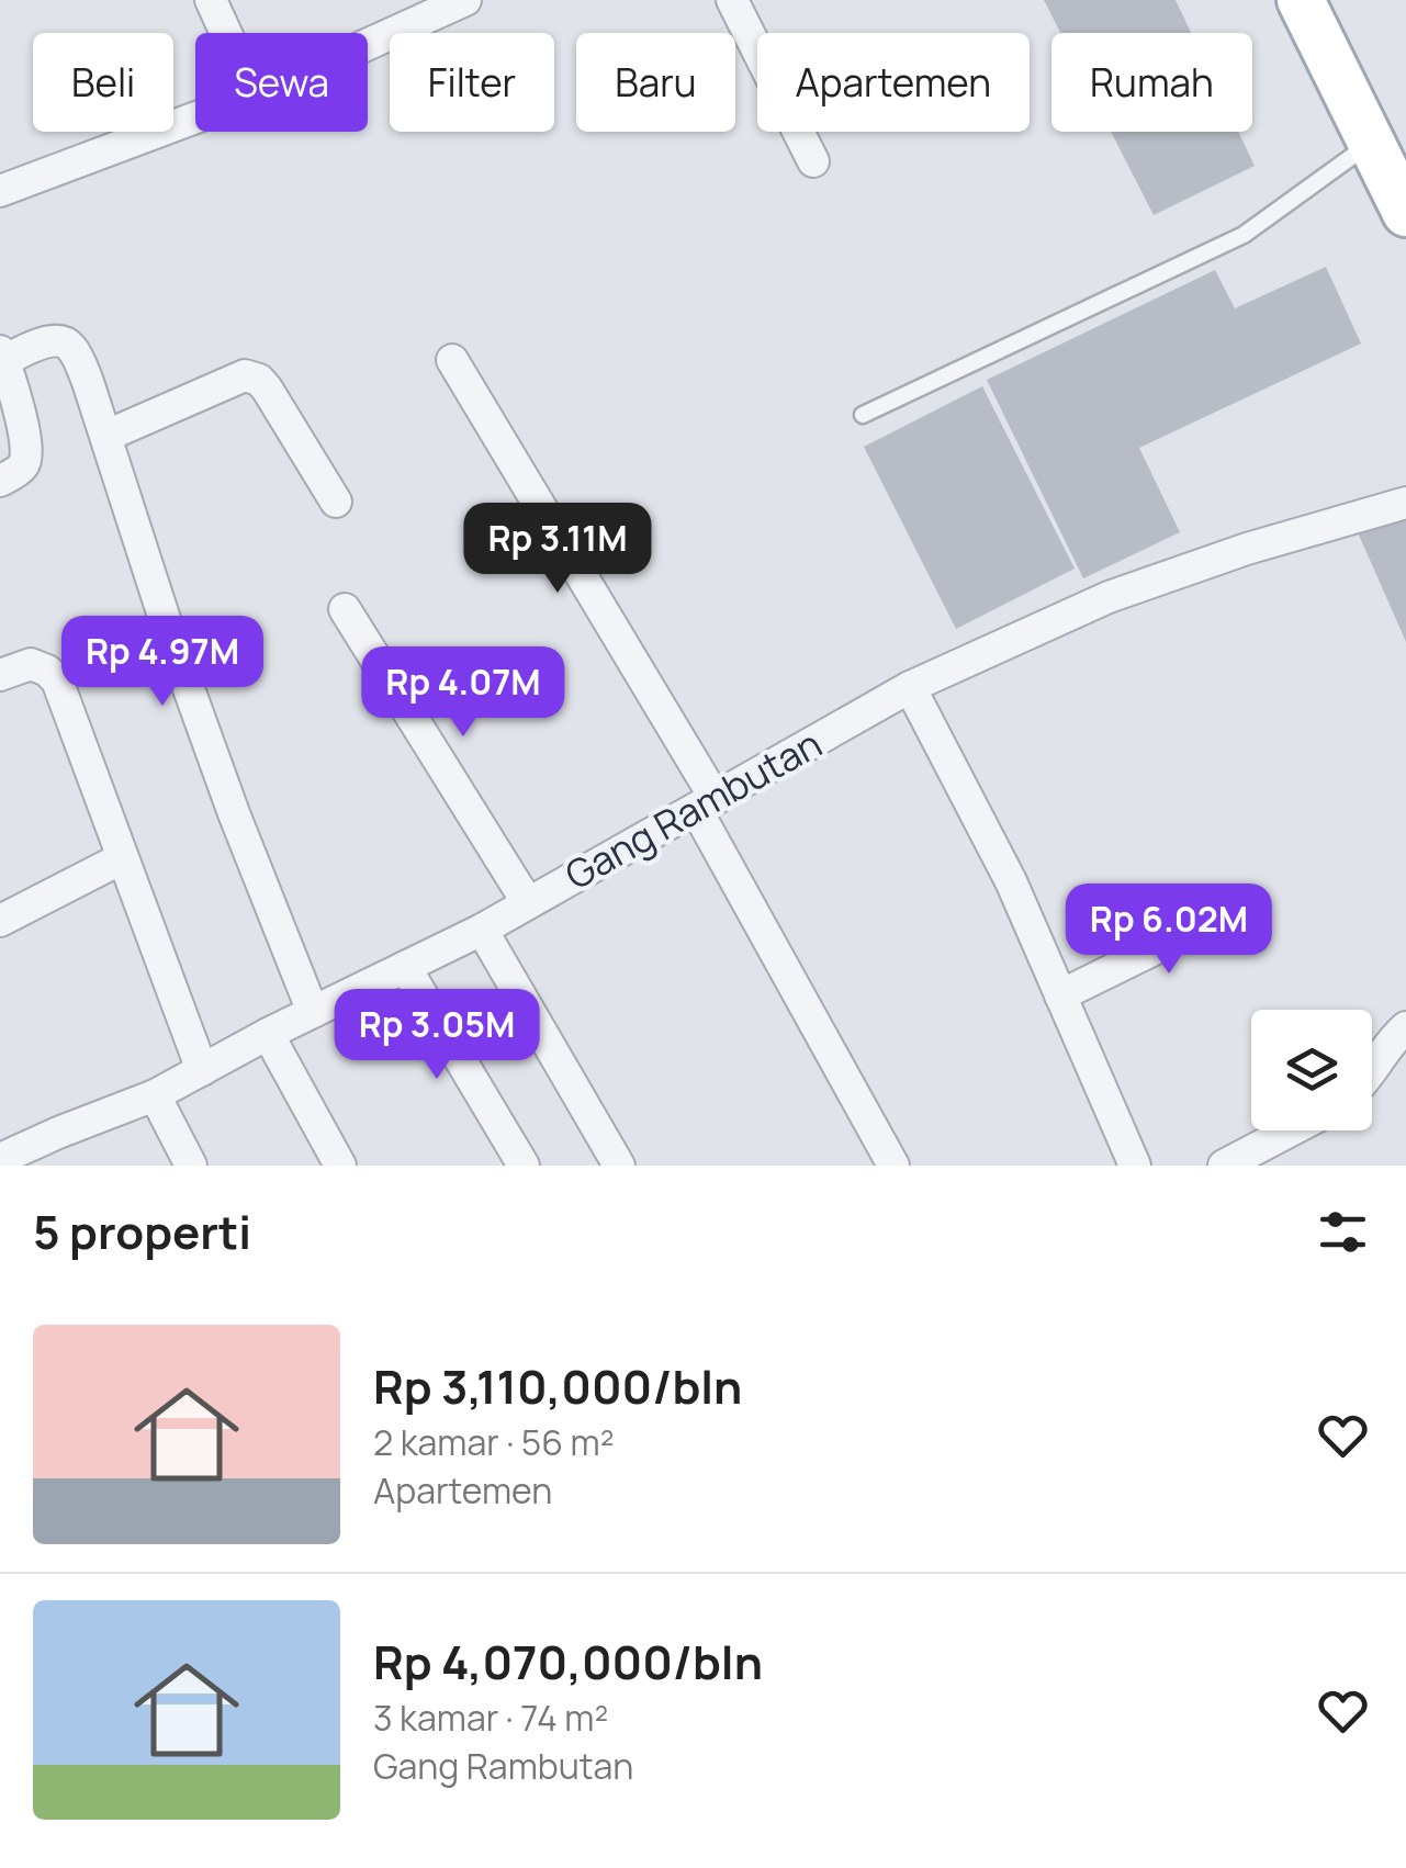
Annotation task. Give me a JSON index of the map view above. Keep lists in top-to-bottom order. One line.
{"streets":{"street":["Gang Rambutan"]},"page":{"chip":["Beli","Sewa","Filter","Baru","Apartemen","Rumah"],"price":["Rp 3.11M","Rp 4.97M","Rp 4.07M","Rp 6.02M","Rp 3.05M"],"heading":"5 properti","list":[{"name":"Rp 3,110,000/bln","note":"2 kamar · 56 m² · Apartemen"},{"name":"Rp 4,070,000/bln","note":"3 kamar · 74 m² · Gang Rambutan"}]}}
